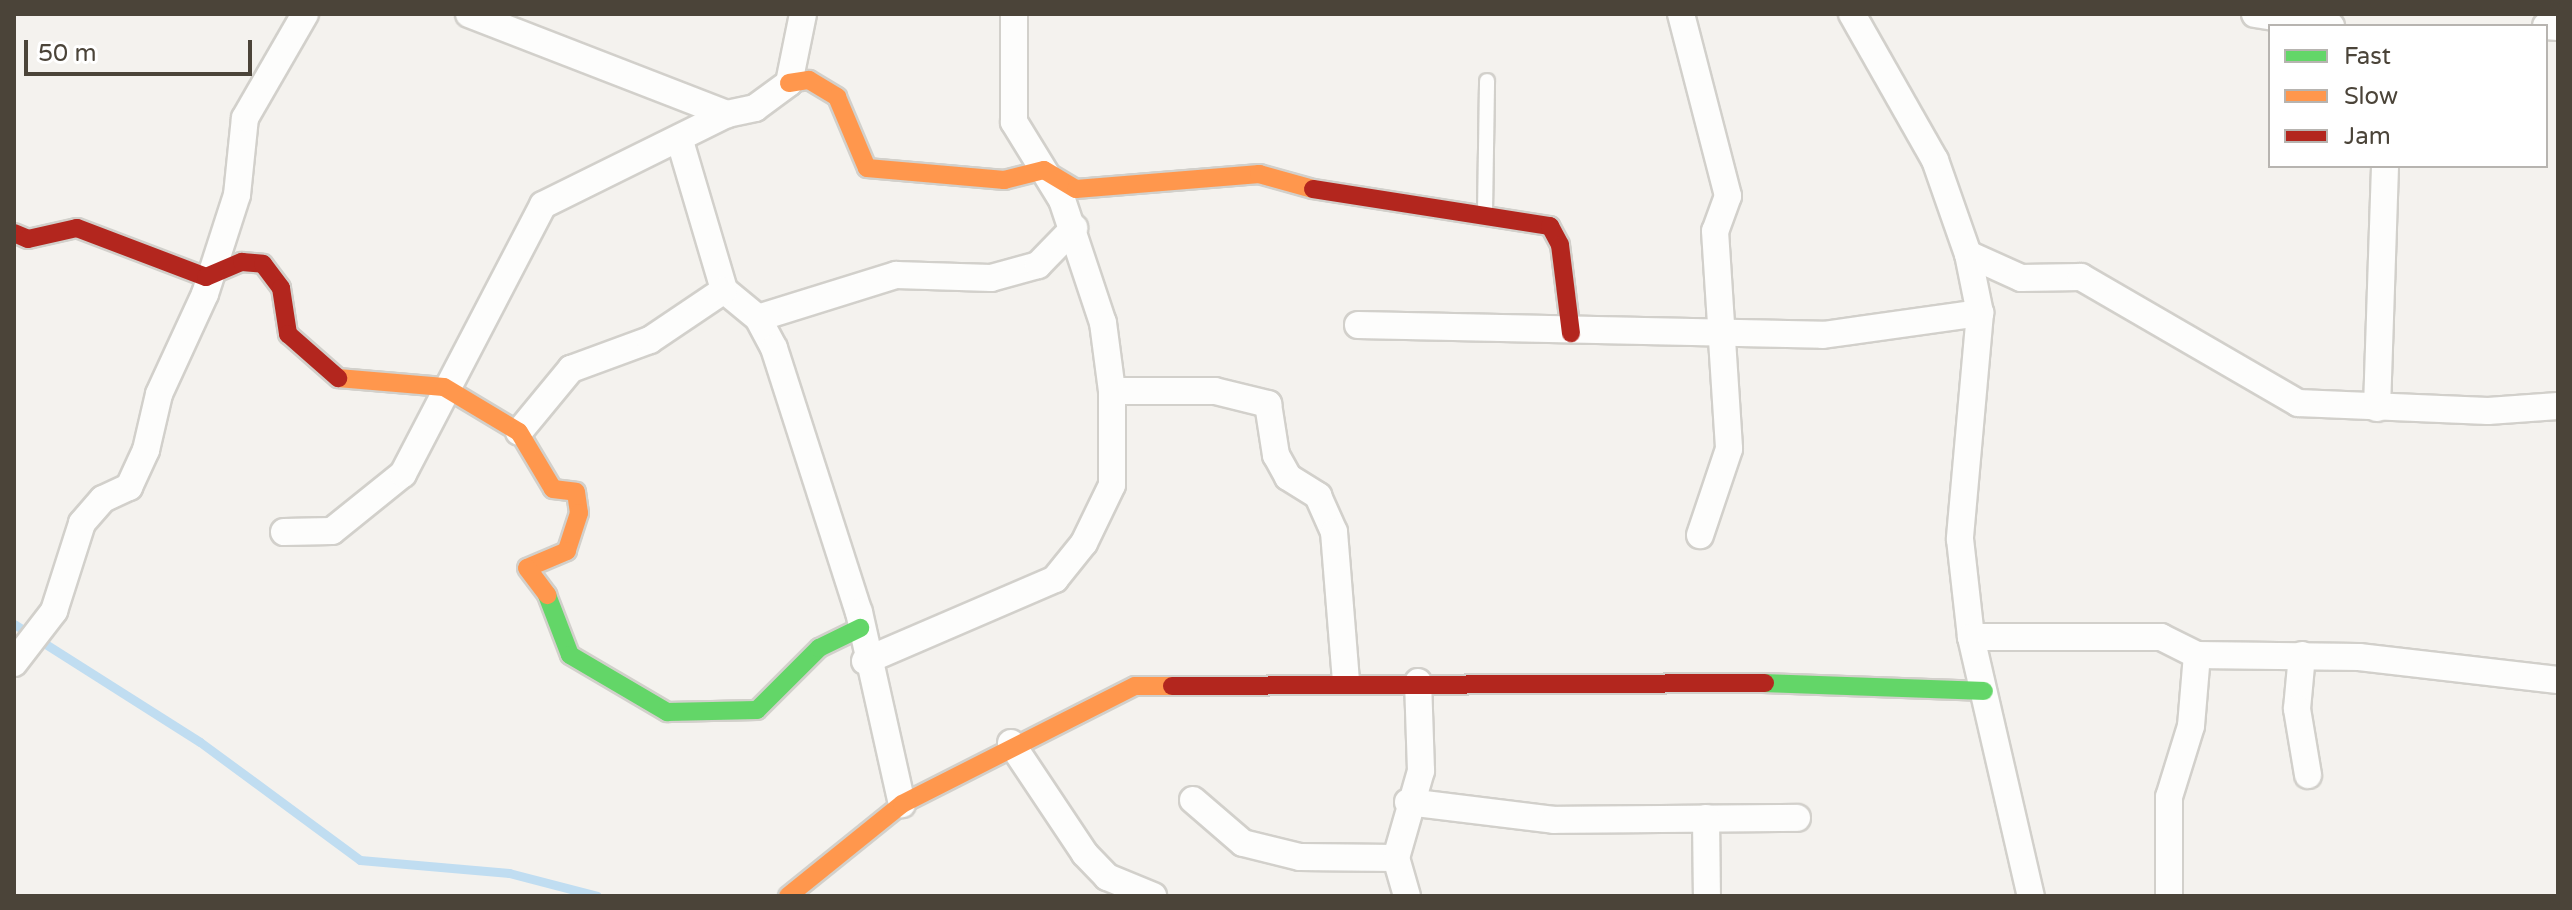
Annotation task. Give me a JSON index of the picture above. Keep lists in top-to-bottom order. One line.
{"legend":["Fast","Slow","Jam"],"scale_bar":"50 m"}
